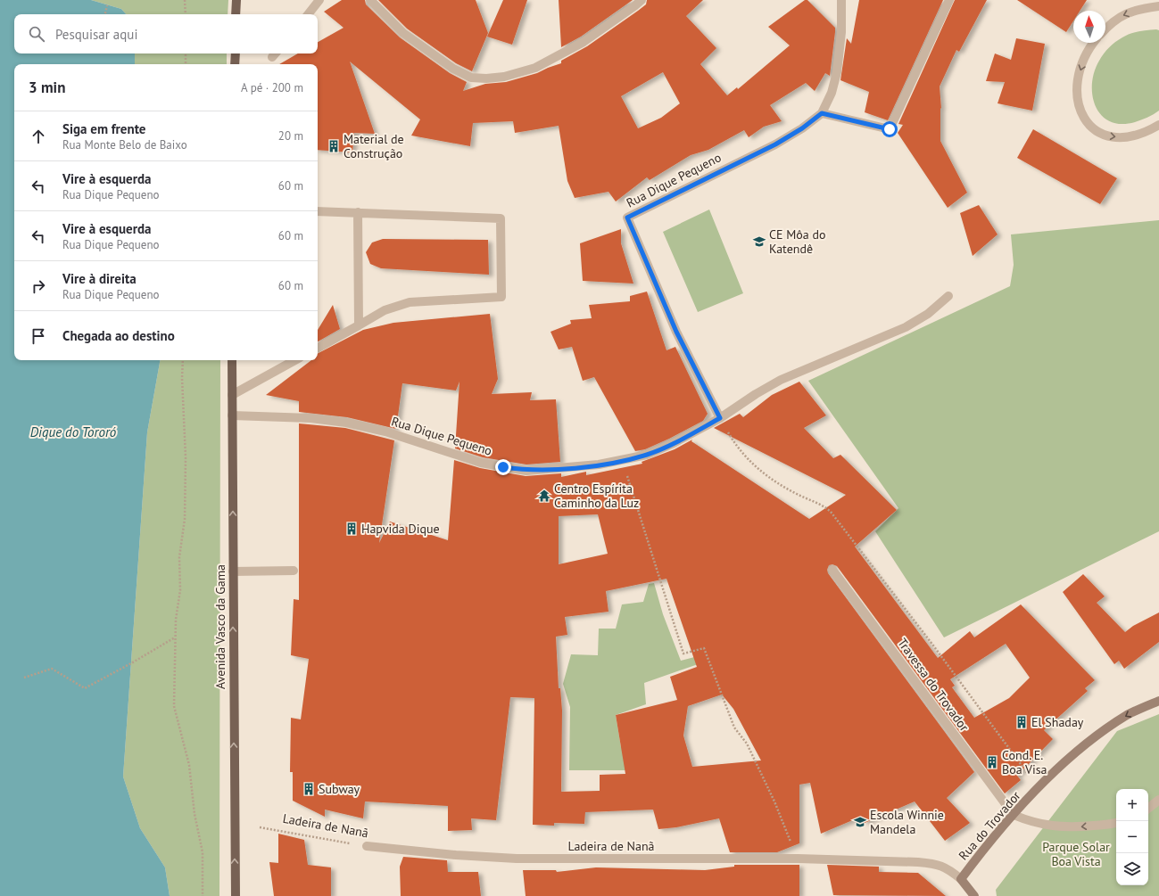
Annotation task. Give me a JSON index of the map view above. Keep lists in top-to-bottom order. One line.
{"streets":{"main road":["Avenida Vasco da Gama"],"street":["Rua Dique Pequeno","Travessa do Trovador","Ladeira de Nanã","Rua do Trovador"]},"crossings":[["Rua Dique Pequeno","Avenida Vasco da Gama"],["Travessa do Trovador","Rua do Trovador"],["Ladeira de Nanã","Rua do Trovador"]],"one_way":["Avenida Vasco da Gama","Rua do Trovador"],"water":["Dique do Tororó"],"parks":["Parque Solar Boa Vista"],"places":{"building":["Material de Construção","Hapvida Dique","El Shaday","Cond. E. Boa Visa","Subway"],"school or university":["CE Môa do Katendê","Escola Winnie Mandela"],"temple":["Centro Espírita Caminho da Luz"]},"north":"top","page":{"search":"Pesquisar aqui","heading":["3 min","A pé · 200 m"],"list":[["Siga em frente","Rua Monte Belo de Baixo","20 m"],["Vire à esquerda","Rua Dique Pequeno","60 m"],["Vire à esquerda","Rua Dique Pequeno","60 m"],["Vire à direita","Rua Dique Pequeno","60 m"],"Chegada ao destino"],"map_buttons":["+","−"]}}
